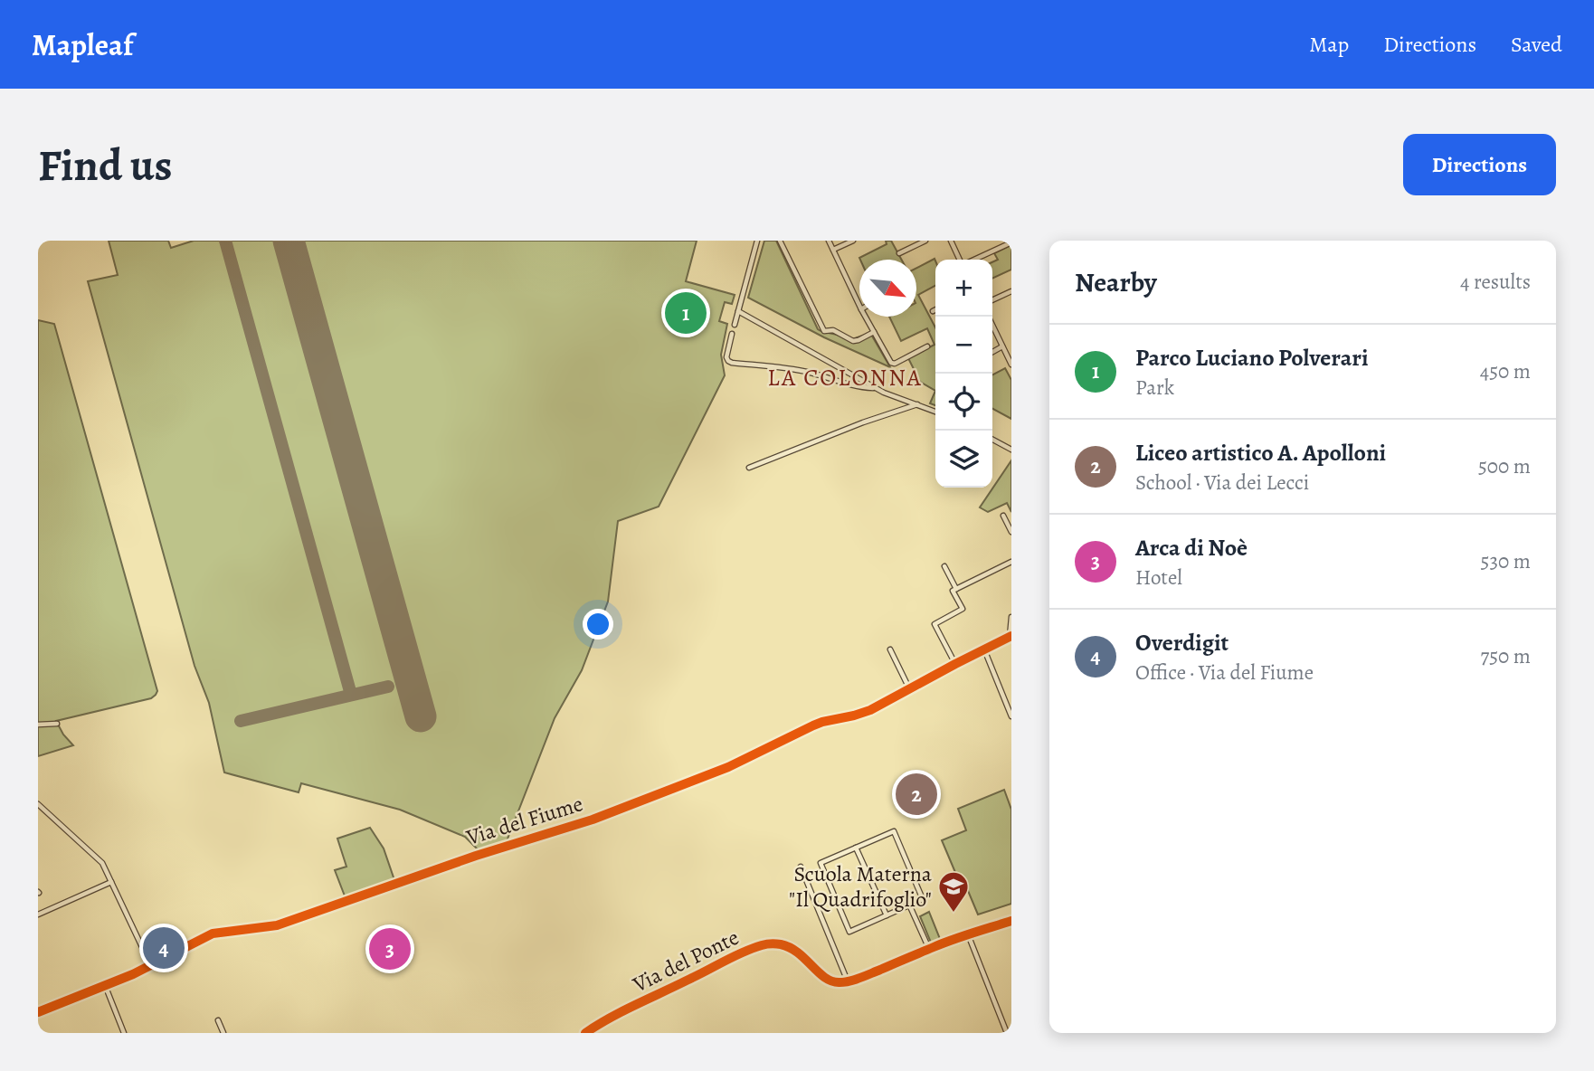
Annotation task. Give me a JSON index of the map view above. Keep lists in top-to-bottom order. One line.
{"streets":{"street":["Via del Fiume","Via del Ponte"]},"districts":["LA COLONNA"],"places":{"school or university":["Scuola Materna \"Il Quadrifoglio\""]},"north":"bottom right","page":{"header":"Mapleaf","nav":["Map","Directions","Saved"],"buttons":"Directions","title":"Find us","heading":["Nearby","4 results"],"map_buttons":["+","−"],"pins":["1","2","4","3"],"list":[{"mark":"1","name":"Parco Luciano Polverari","note":"Park","value":"450 m"},{"mark":"2","name":"Liceo artistico A. Apolloni","note":"School · Via dei Lecci","value":"500 m"},{"mark":"3","name":"Arca di Noè","note":"Hotel","value":"530 m"},{"mark":"4","name":"Overdigit","note":"Office · Via del Fiume","value":"750 m"}]}}
